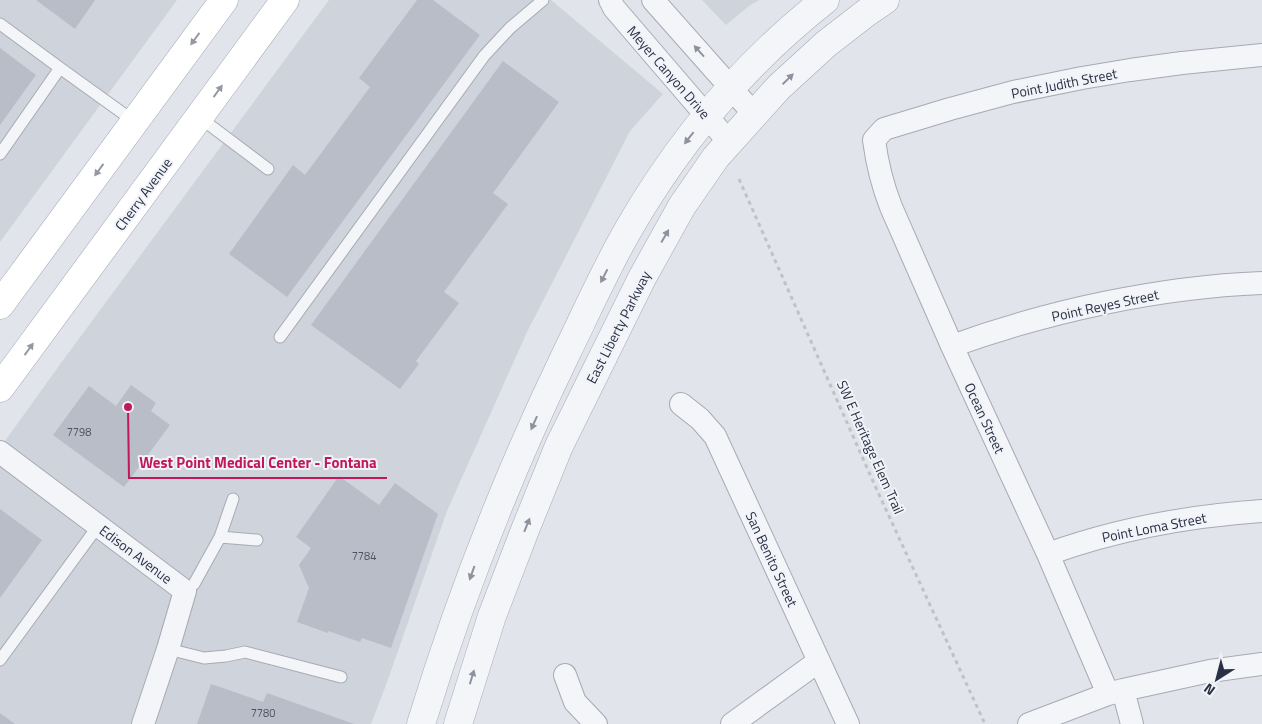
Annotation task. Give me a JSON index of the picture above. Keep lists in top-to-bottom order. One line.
{"streets":{"main road":["Cherry Avenue"],"street":["Meyer Canyon Drive","Point Judith Street","Point Reyes Street","East Liberty Parkway","Ocean Street","Point Loma Street","Edison Avenue","San Benito Street"],"path":["SW E Heritage Elem Trail"]},"crossings":[["Meyer Canyon Drive","East Liberty Parkway"],["Point Judith Street","Ocean Street"],["Point Reyes Street","Ocean Street"],["Ocean Street","Point Loma Street"]],"places":["West Point Medical Center - Fontana"],"house_numbers":["7798","7784","7780"],"north":"bottom left"}
